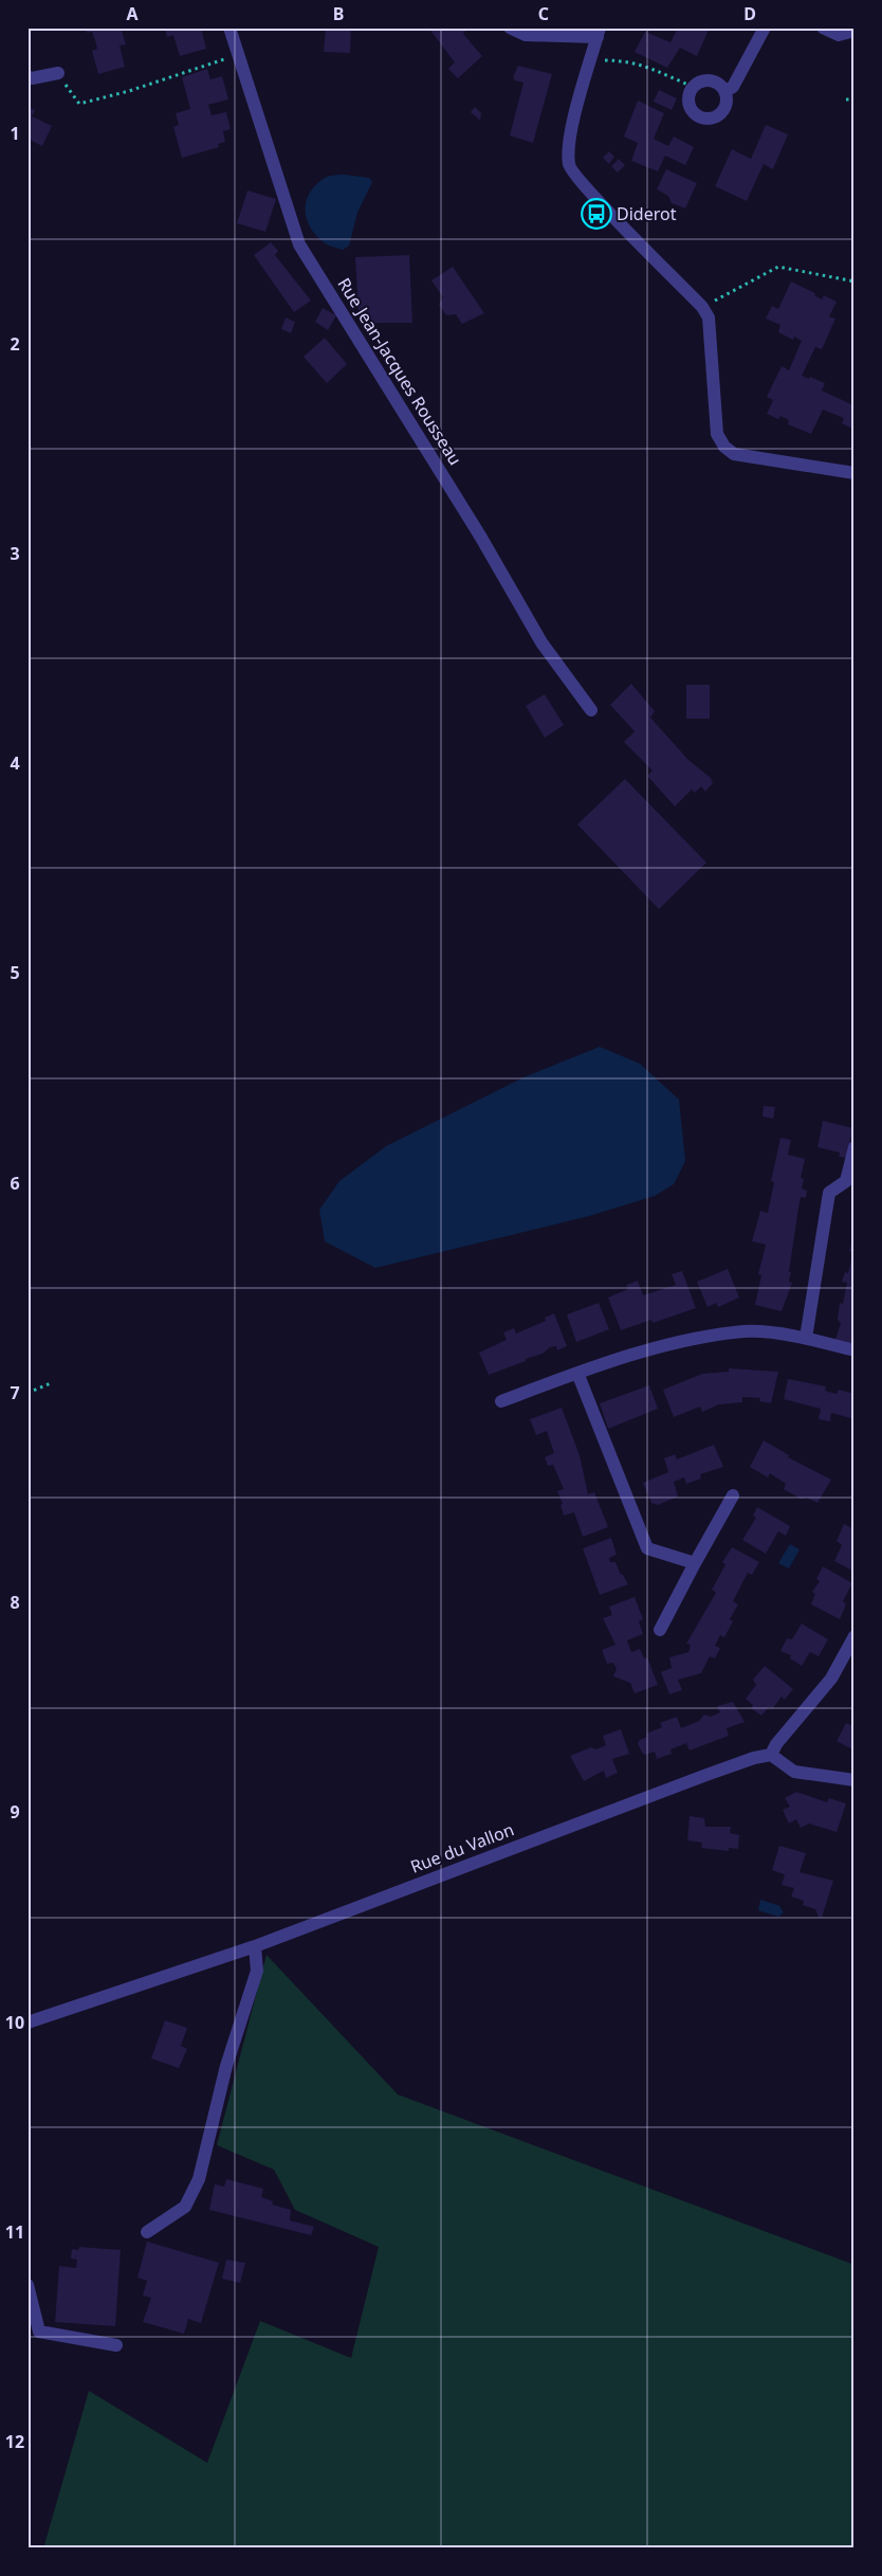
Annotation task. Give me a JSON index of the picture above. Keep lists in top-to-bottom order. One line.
{"streets":{"street":["Rue Jean-Jacques Rousseau","Rue du Vallon"]},"places":{"bus stop":["Diderot"]},"grid":{"columns":["A","B","C","D"],"rows":["1","2","3","4","5","6","7","8","9","10","11","12"]}}
